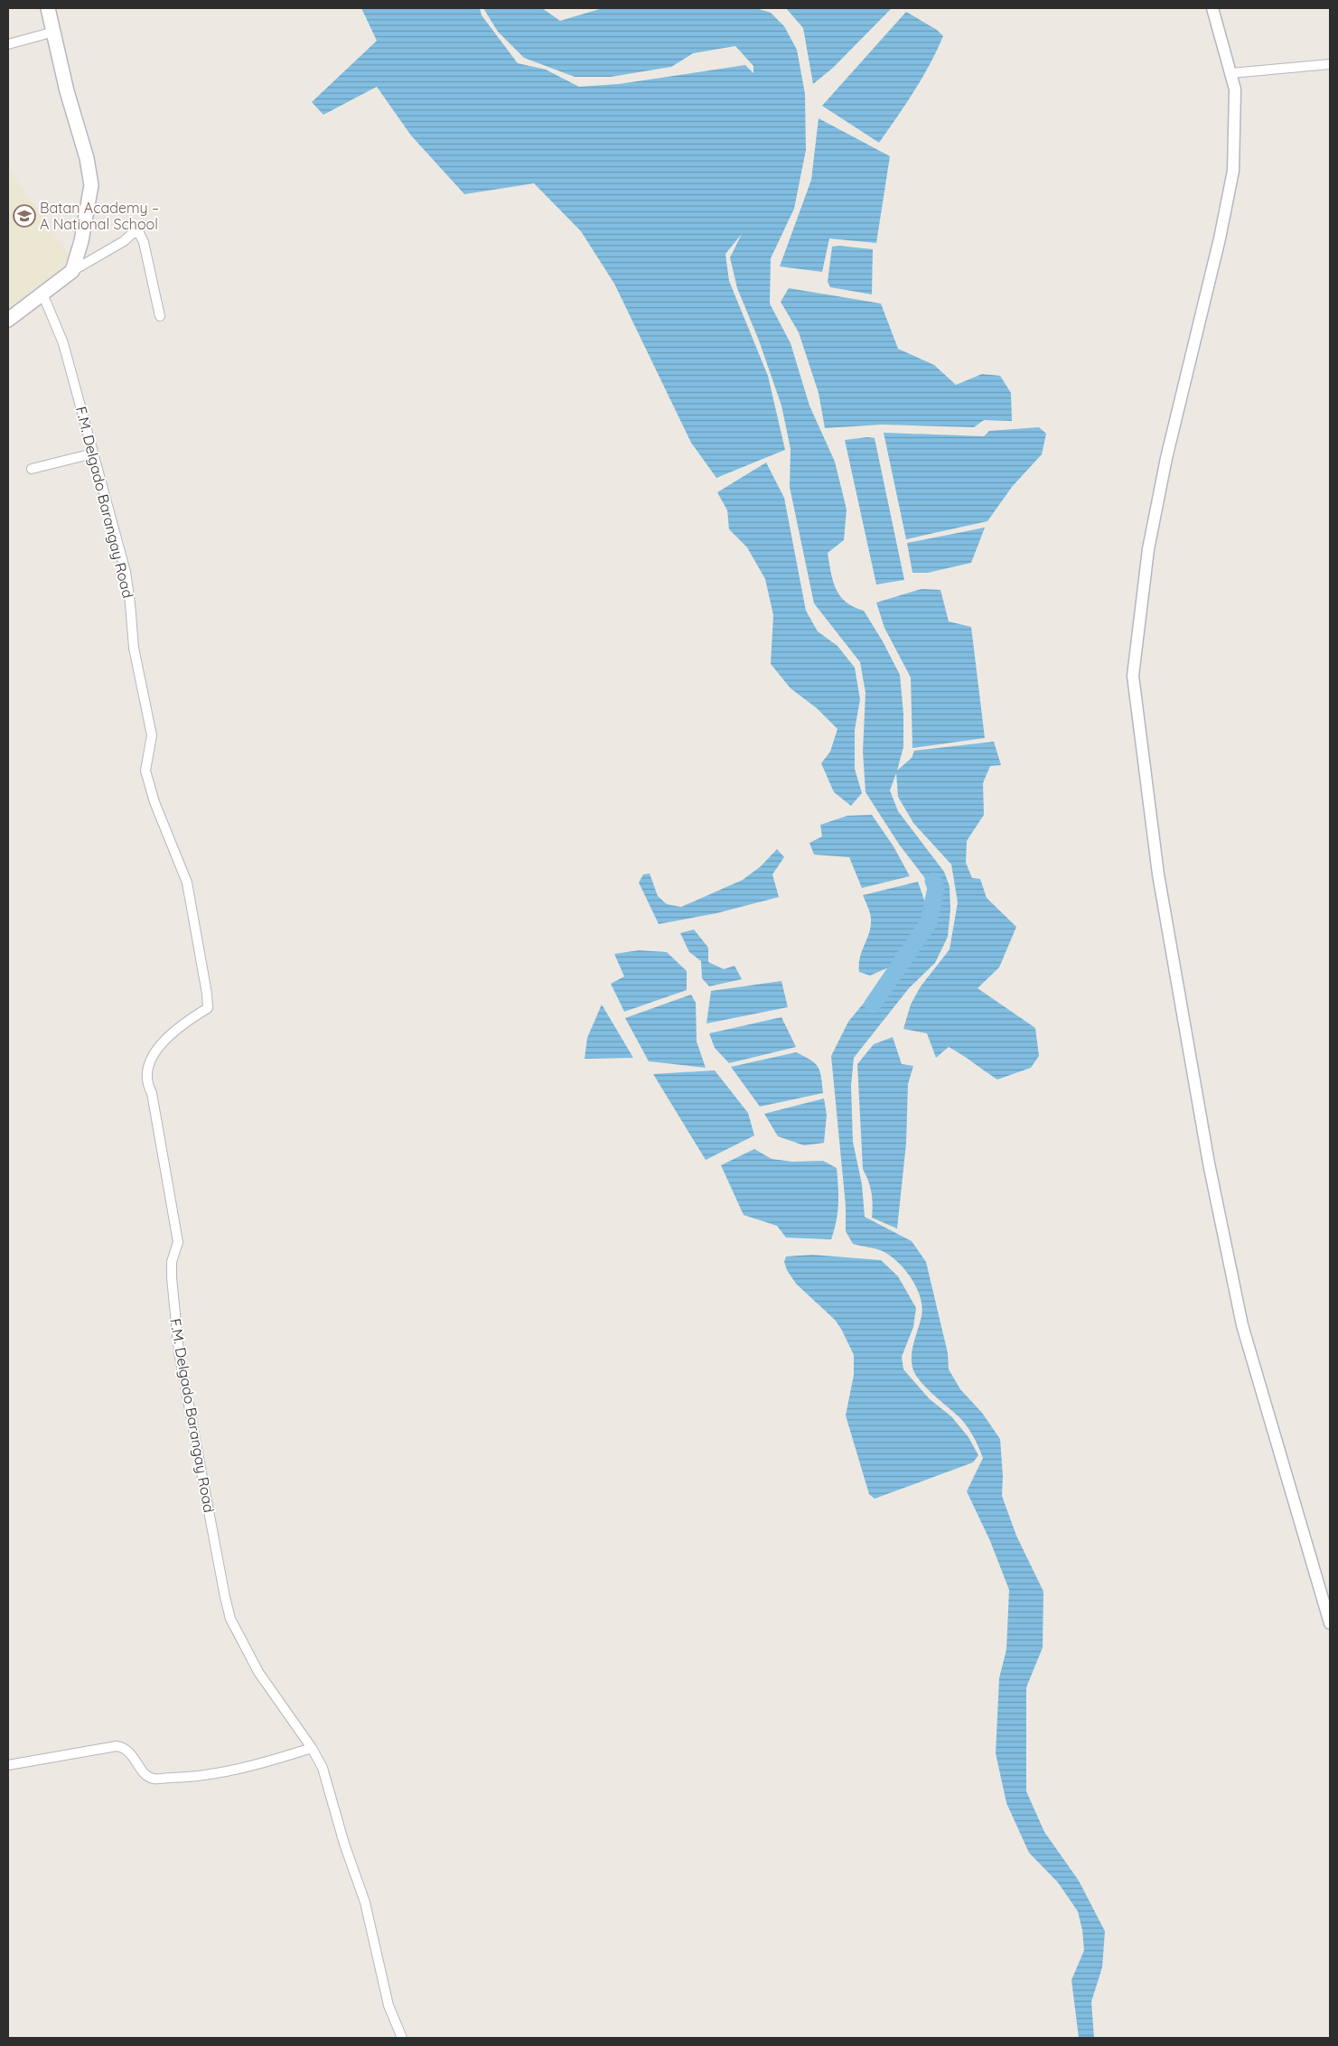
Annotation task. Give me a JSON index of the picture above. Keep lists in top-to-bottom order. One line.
{"streets":{"street":["F.M. Delgado Barangay Road"]},"places":{"school or university":["Batan Academy – A National School"]}}
